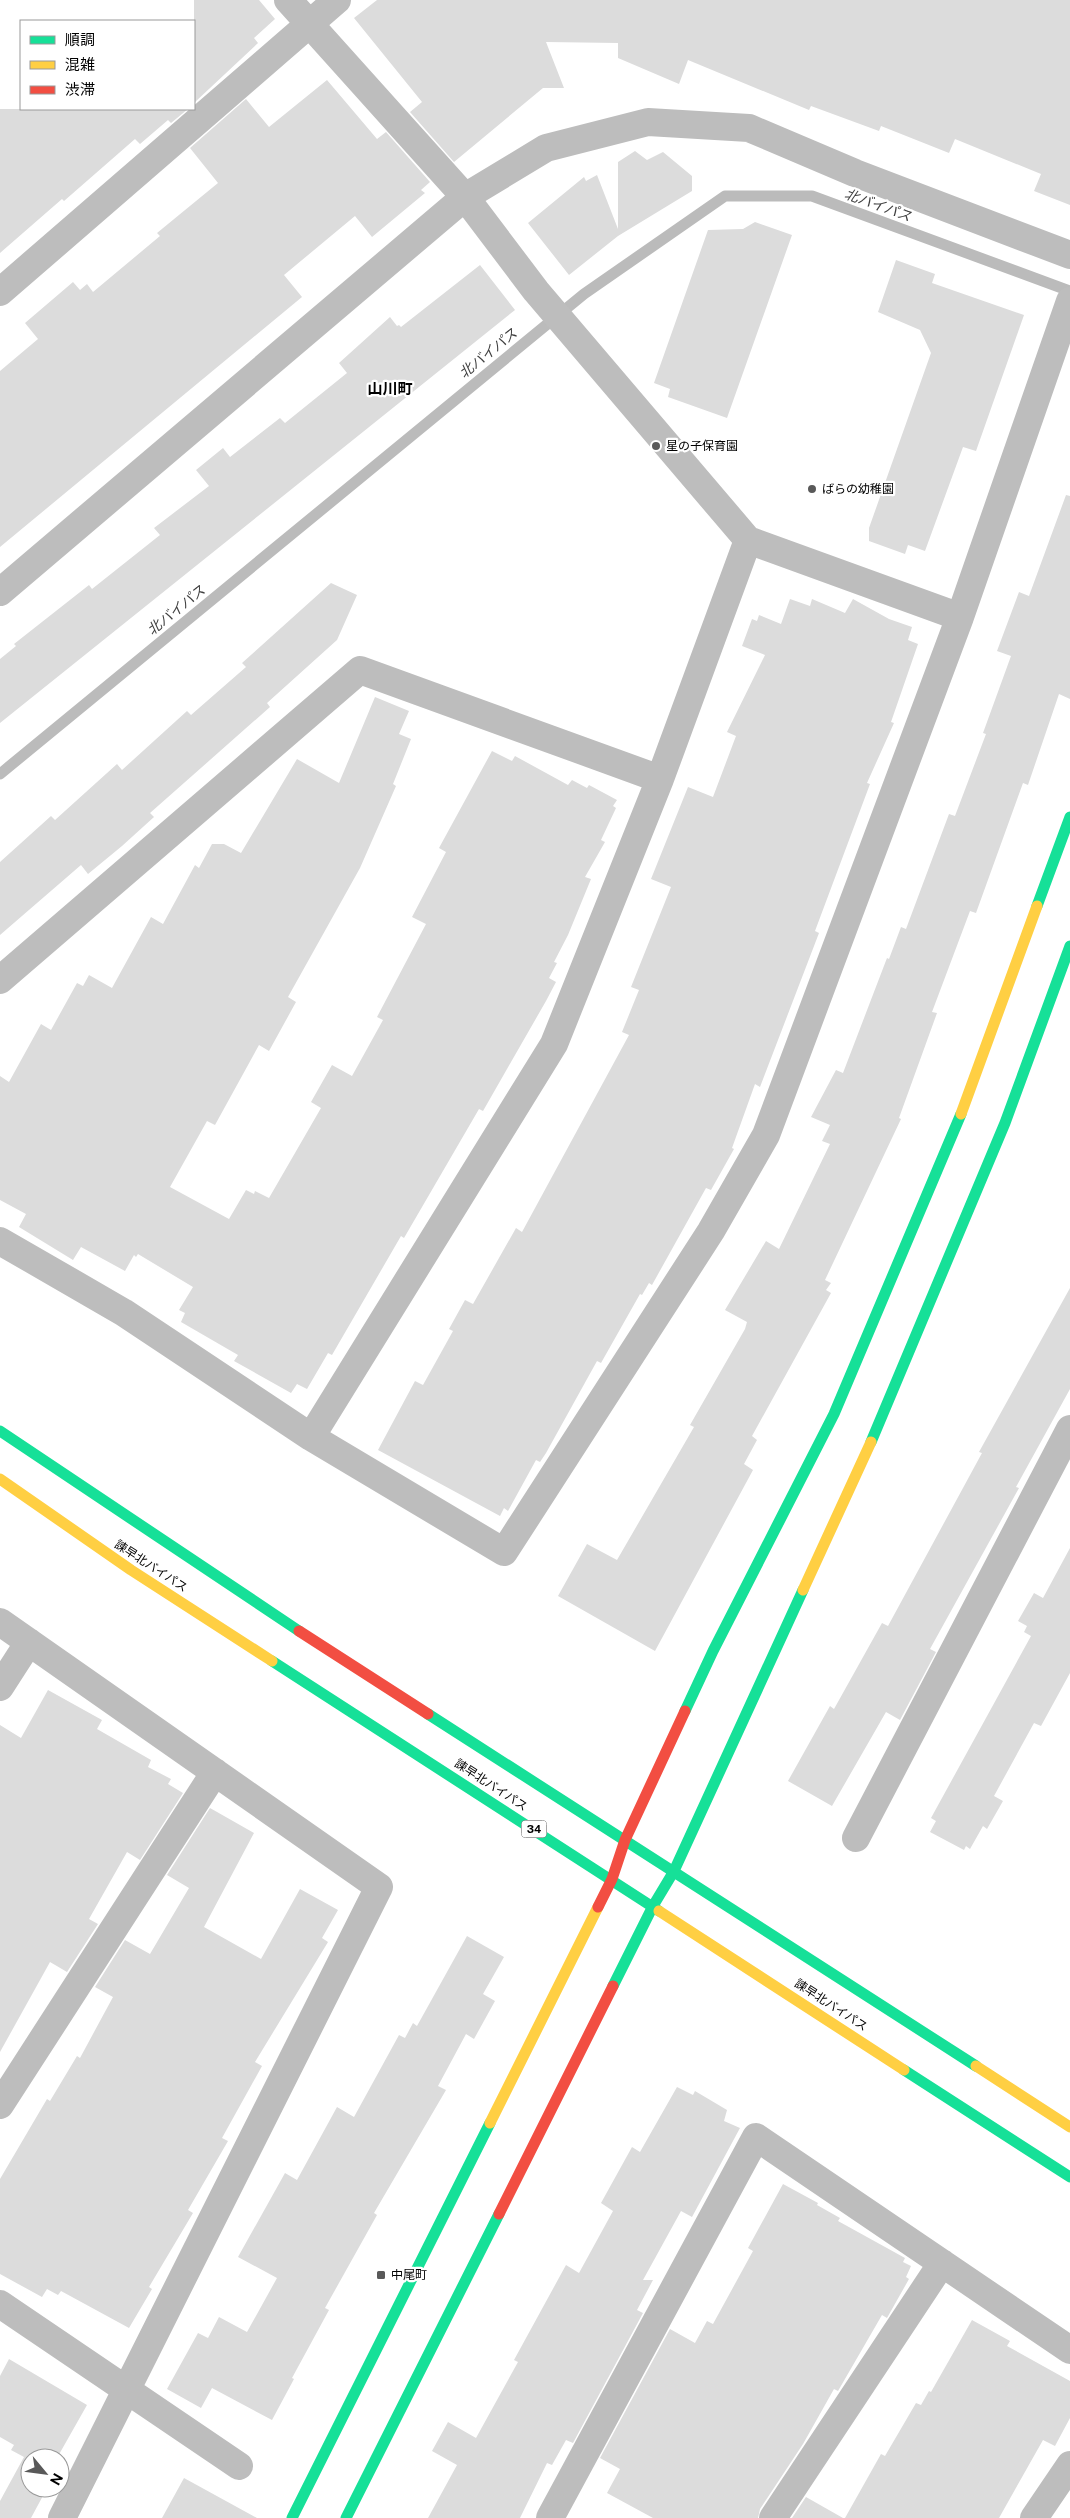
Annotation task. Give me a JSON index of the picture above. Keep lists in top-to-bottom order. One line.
{"streets":{"main road":["諫早北バイパス","34"]},"districts":["山川町"],"water":["北バイパス"],"places":{"other":["星の子保育園","ばらの幼稚園"],"transit":["中尾町"]},"legend":["順調","混雑","渋滞"],"north":"bottom right"}
